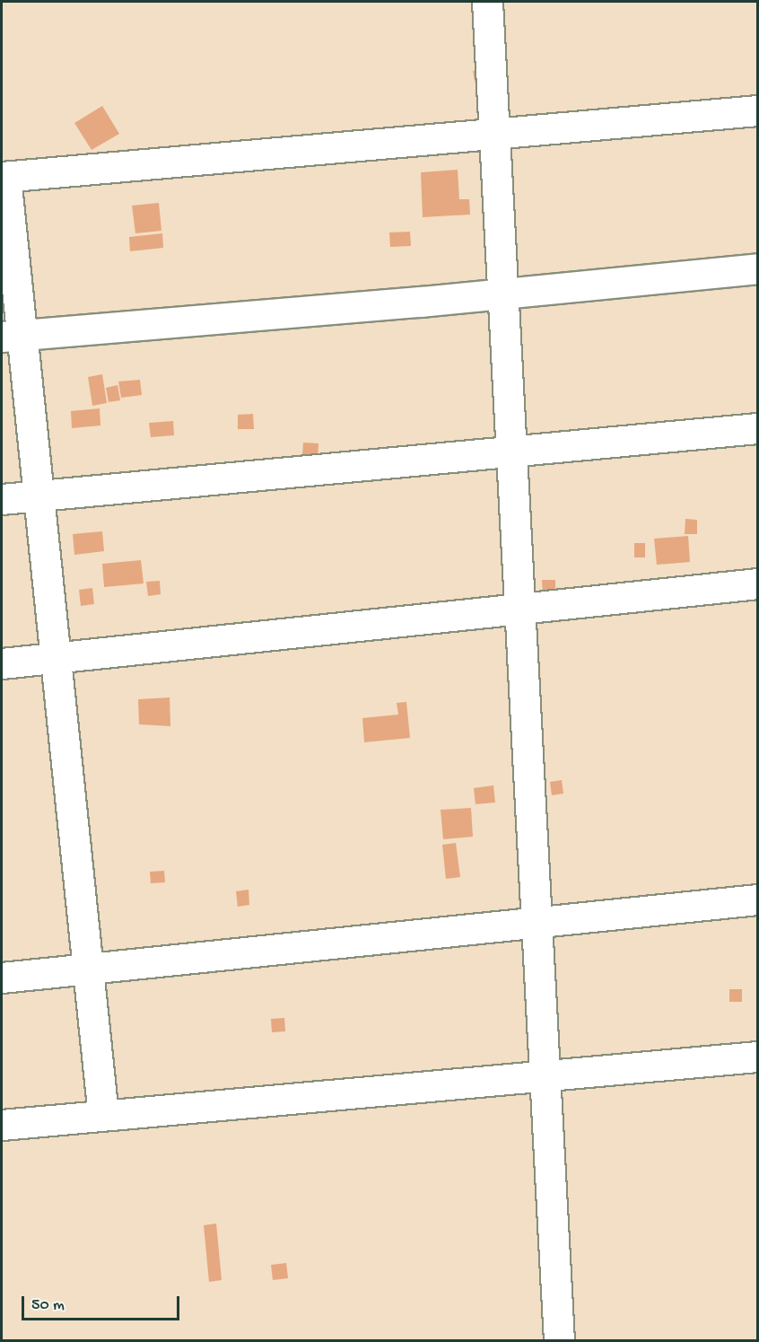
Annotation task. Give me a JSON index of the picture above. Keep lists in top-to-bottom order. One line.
{"scale_bar":"50 m"}
